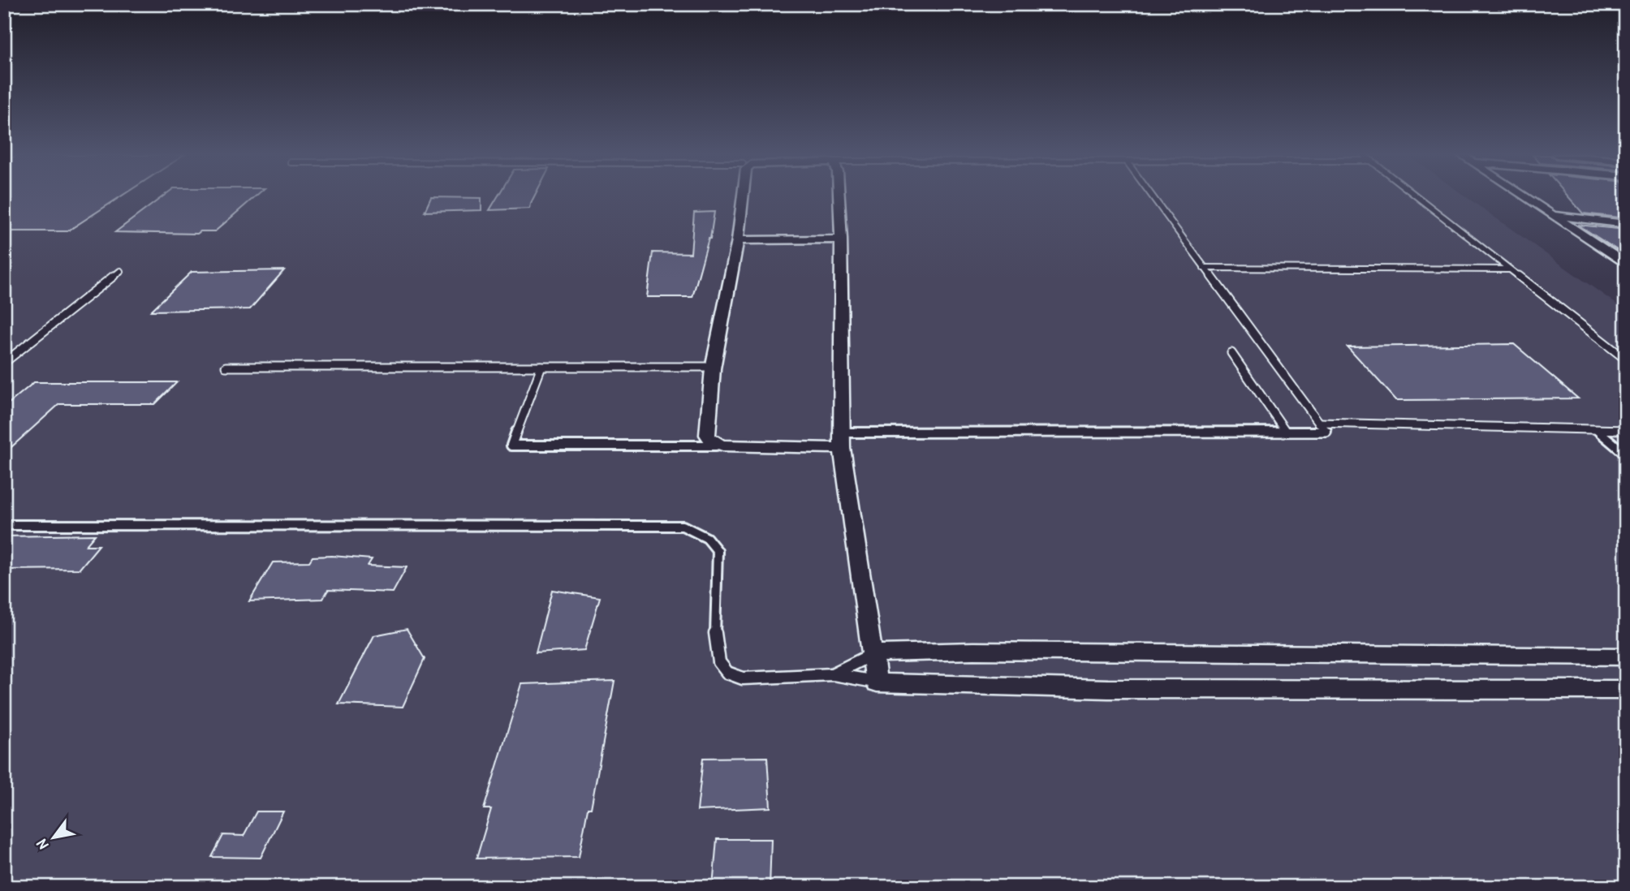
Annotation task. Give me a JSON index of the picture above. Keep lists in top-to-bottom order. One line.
{"north":"bottom left"}
